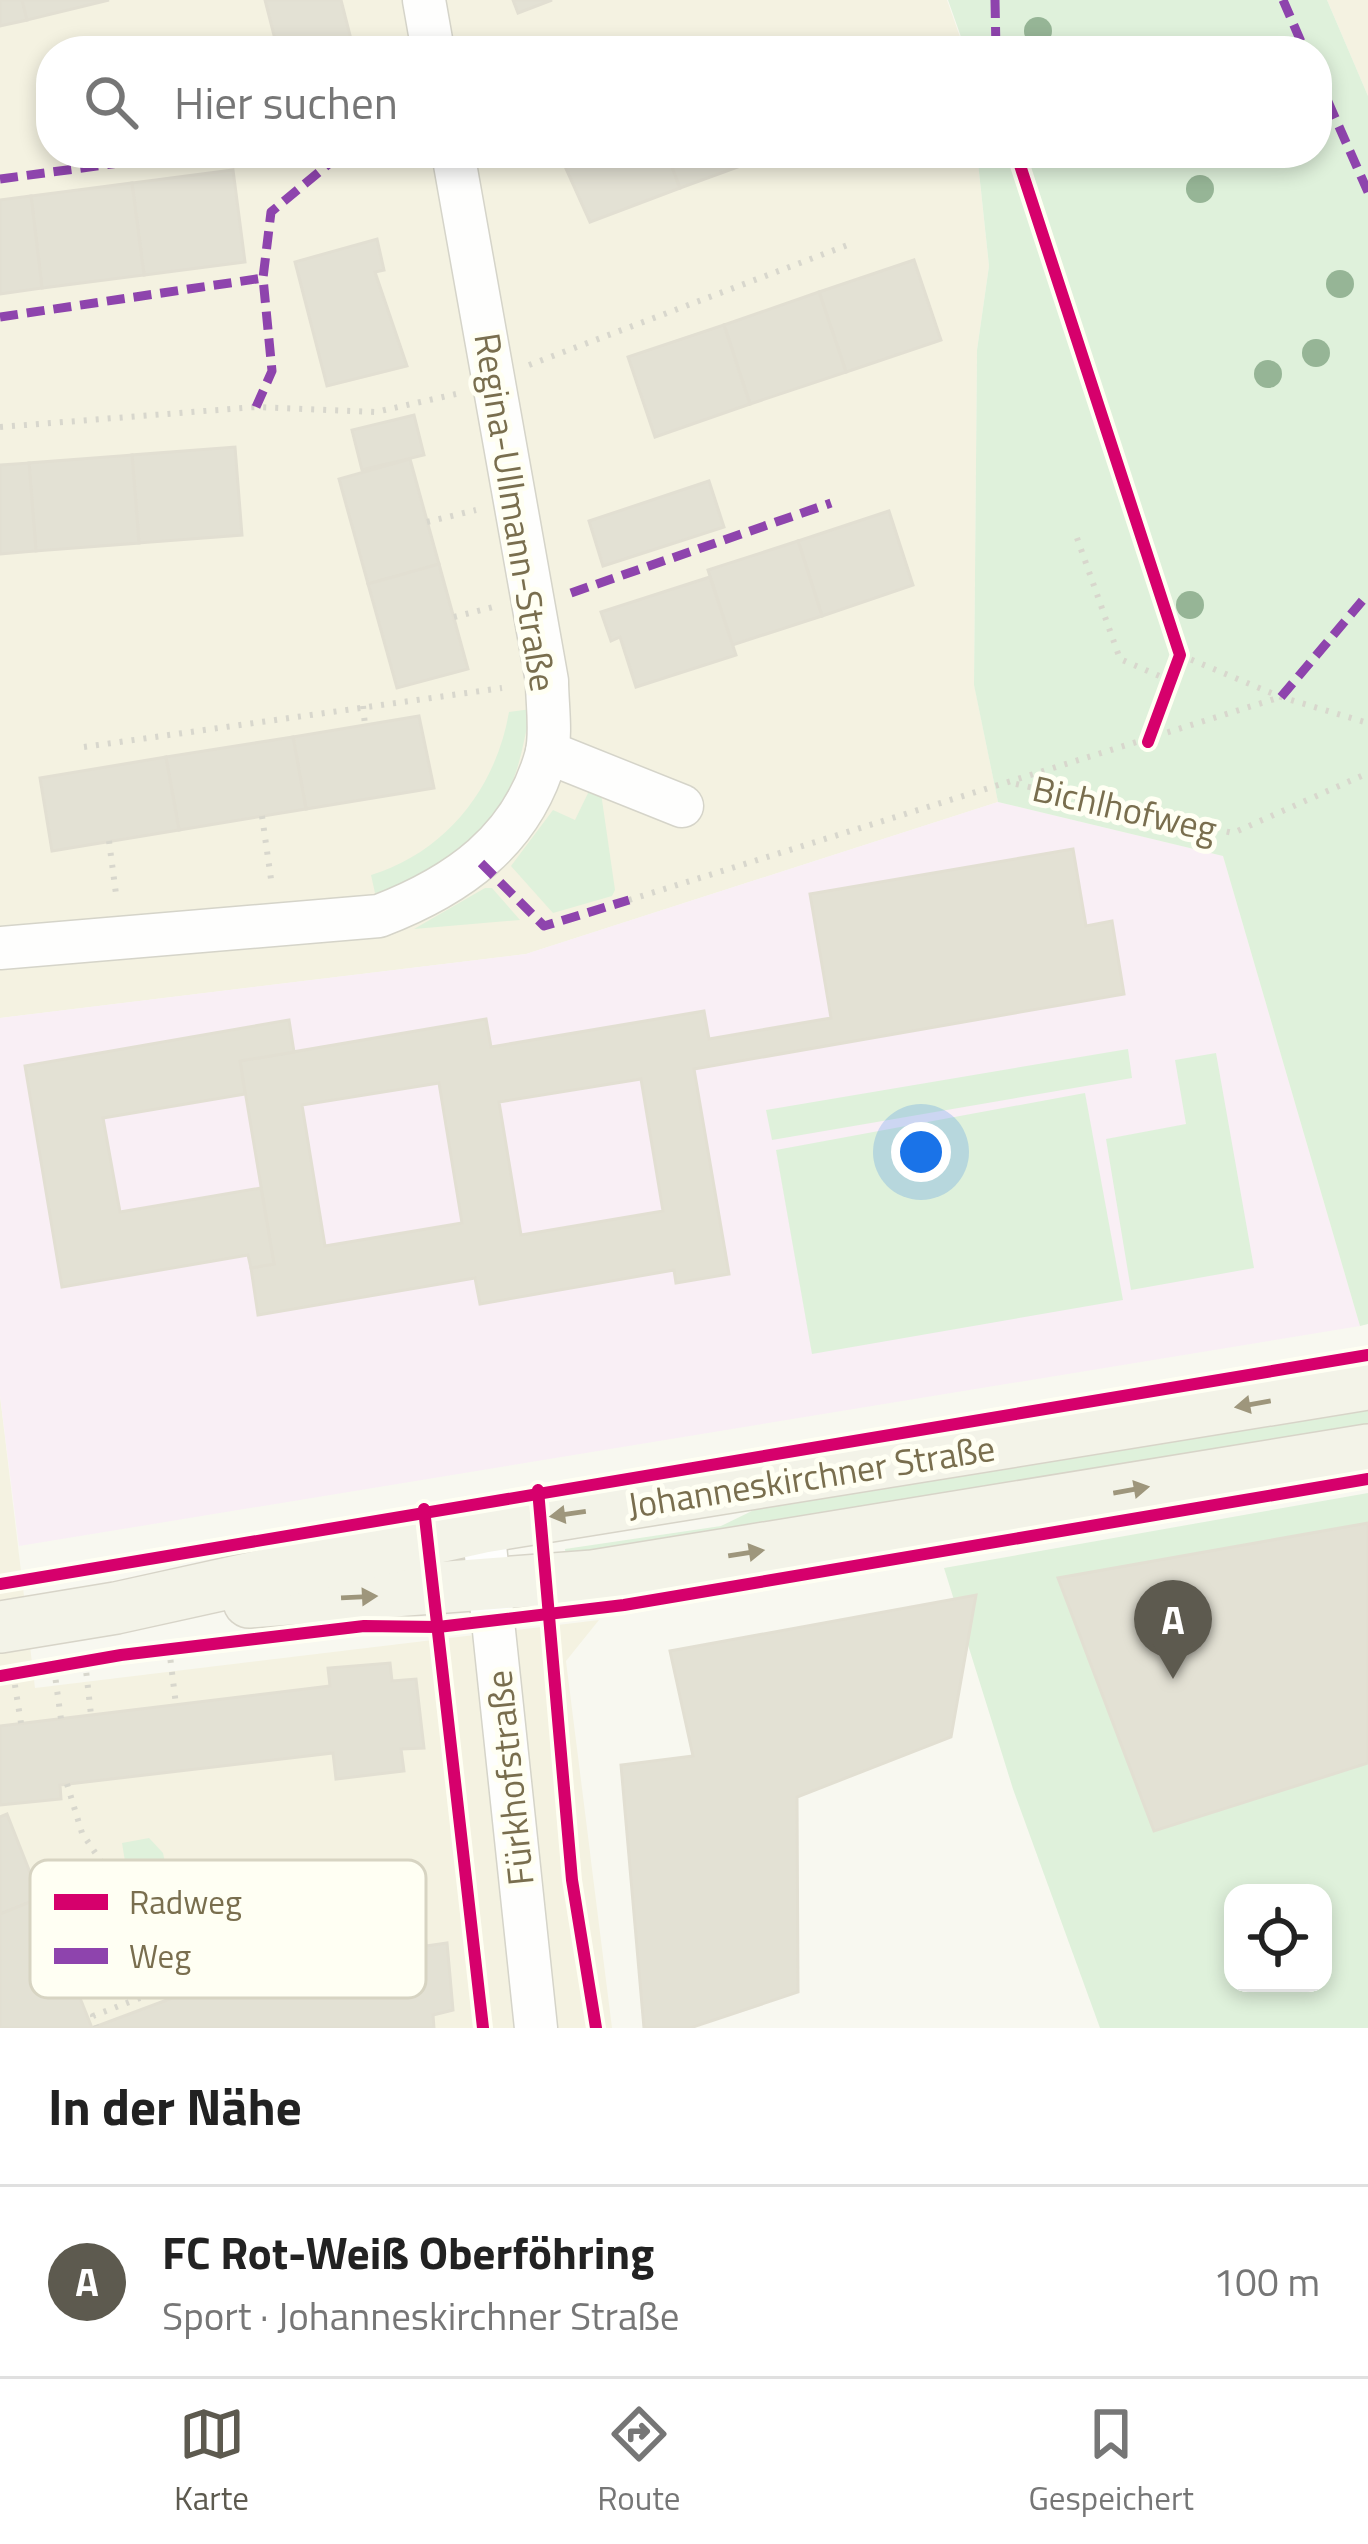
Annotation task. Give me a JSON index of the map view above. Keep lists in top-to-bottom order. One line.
{"streets":{"main road":["Johanneskirchner Straße"],"street":["Regina-Ullmann-Straße","Fürkhofstraße"],"path":["Bichlhofweg"]},"crossings":[["Johanneskirchner Straße","Fürkhofstraße"]],"legend":["Radweg","Weg"],"page":{"search":"Hier suchen","pins":"A","heading":"In der Nähe","list":[{"mark":"A","name":"FC Rot-Weiß Oberföhring","note":"Sport · Johanneskirchner Straße","value":"100 m"}],"nav":["Karte","Route","Gespeichert"]}}
